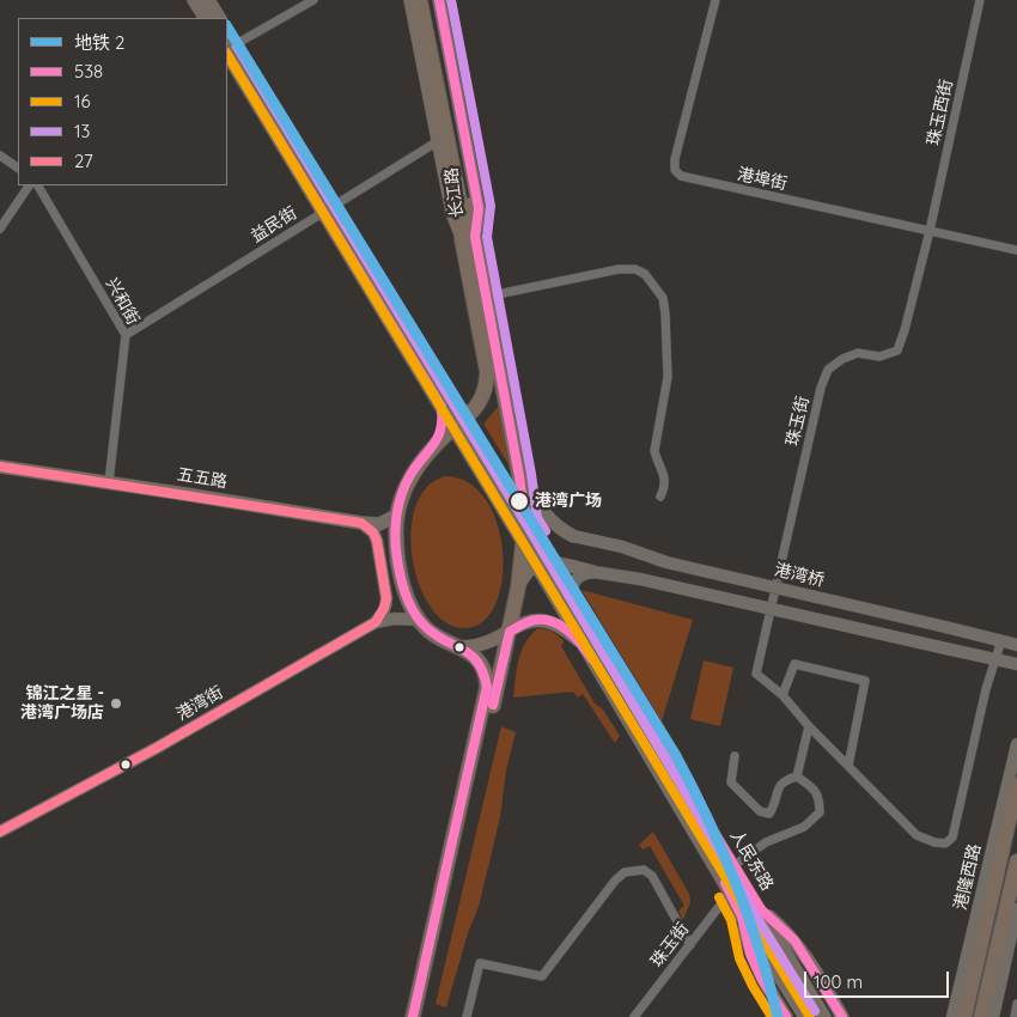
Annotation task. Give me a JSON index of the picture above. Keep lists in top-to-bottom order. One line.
{"streets":{"highway":["长江路"],"main road":["五五路","港湾桥","港湾街","人民东路","港隆西路"],"street":["珠玉西街","港埠街","益民街","兴和街","珠玉街"]},"crossings":[["珠玉西街","港埠街"],["珠玉西街","珠玉街"],["港埠街","珠玉街"],["长江路","五五路"],["长江路","港湾街"],["益民街","兴和街"],["兴和街","五五路"],["珠玉街","人民东路"]],"places":["港湾广场","锦江之星 - 港湾广场店"],"lines":["transit line 538","transit line 13","metro line 2","transit line 16","transit line 27"],"legend":["地铁 2","538","16","13","27"],"scale_bar":"100 m"}
